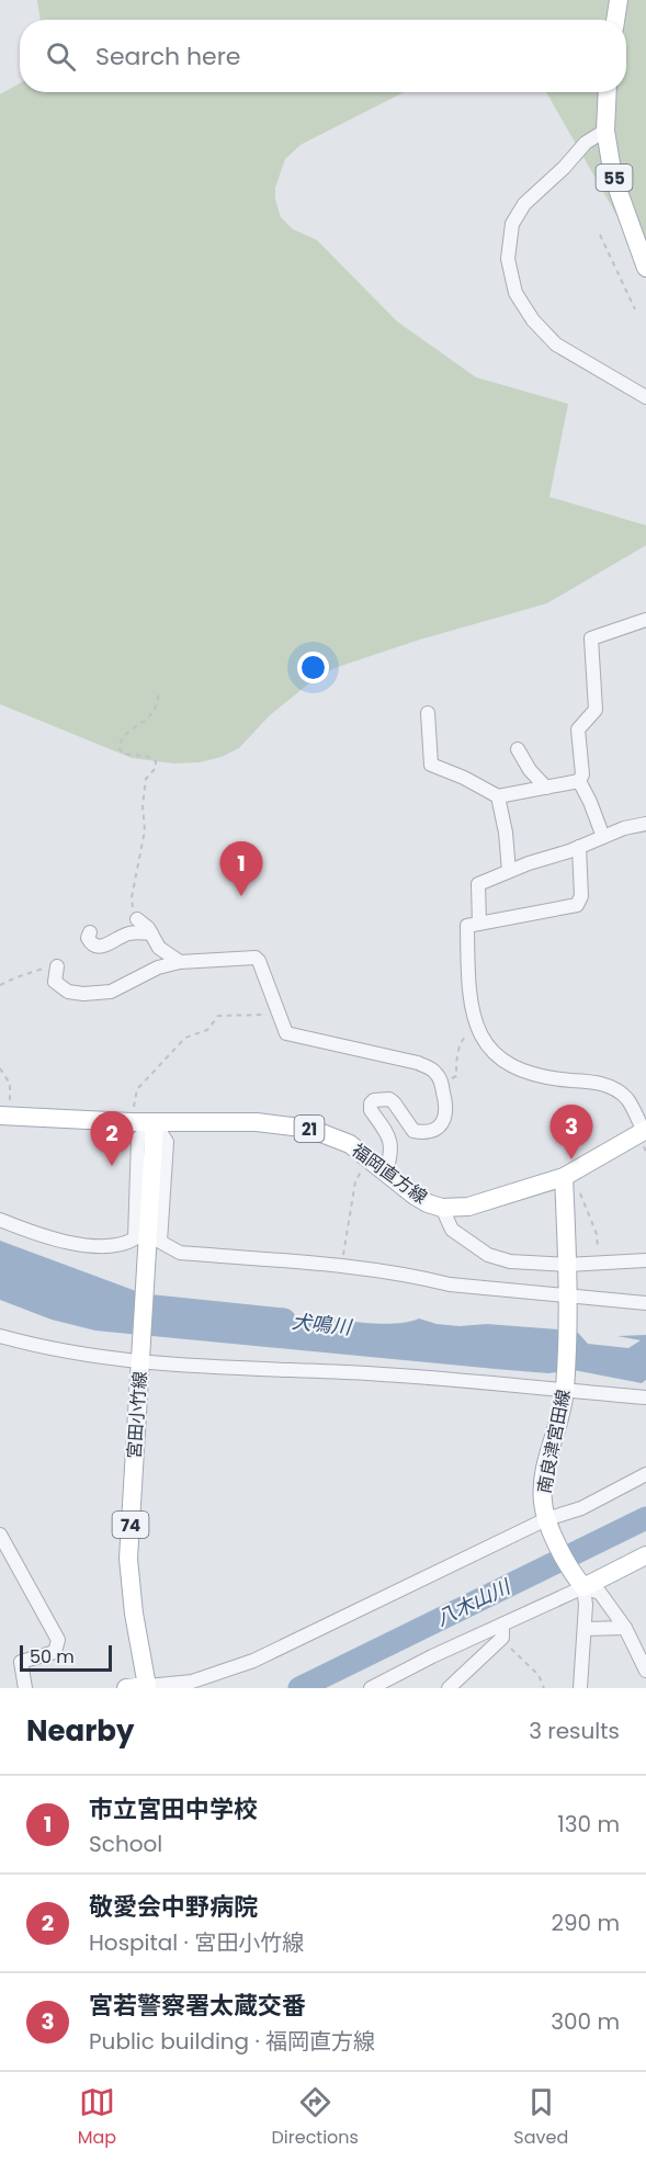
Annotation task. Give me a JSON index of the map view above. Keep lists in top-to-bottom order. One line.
{"streets":{"main road":["55","21","福岡直方線","宮田小竹線","南良津宮田線","74"]},"crossings":[["福岡直方線","宮田小竹線"],["福岡直方線","南良津宮田線"]],"water":["犬鳴川","八木山川"],"scale_bar":"50 m","page":{"search":"Search here","pins":["1","3","2"],"scale":"50 m","heading":["Nearby","3 results"],"list":[{"mark":"1","name":"市立宮田中学校","note":"School","value":"130 m"},{"mark":"2","name":"敬愛会中野病院","note":"Hospital · 宮田小竹線","value":"290 m"},{"mark":"3","name":"宮若警察署太蔵交番","note":"Public building · 福岡直方線","value":"300 m"}],"nav":["Map","Directions","Saved"]}}
